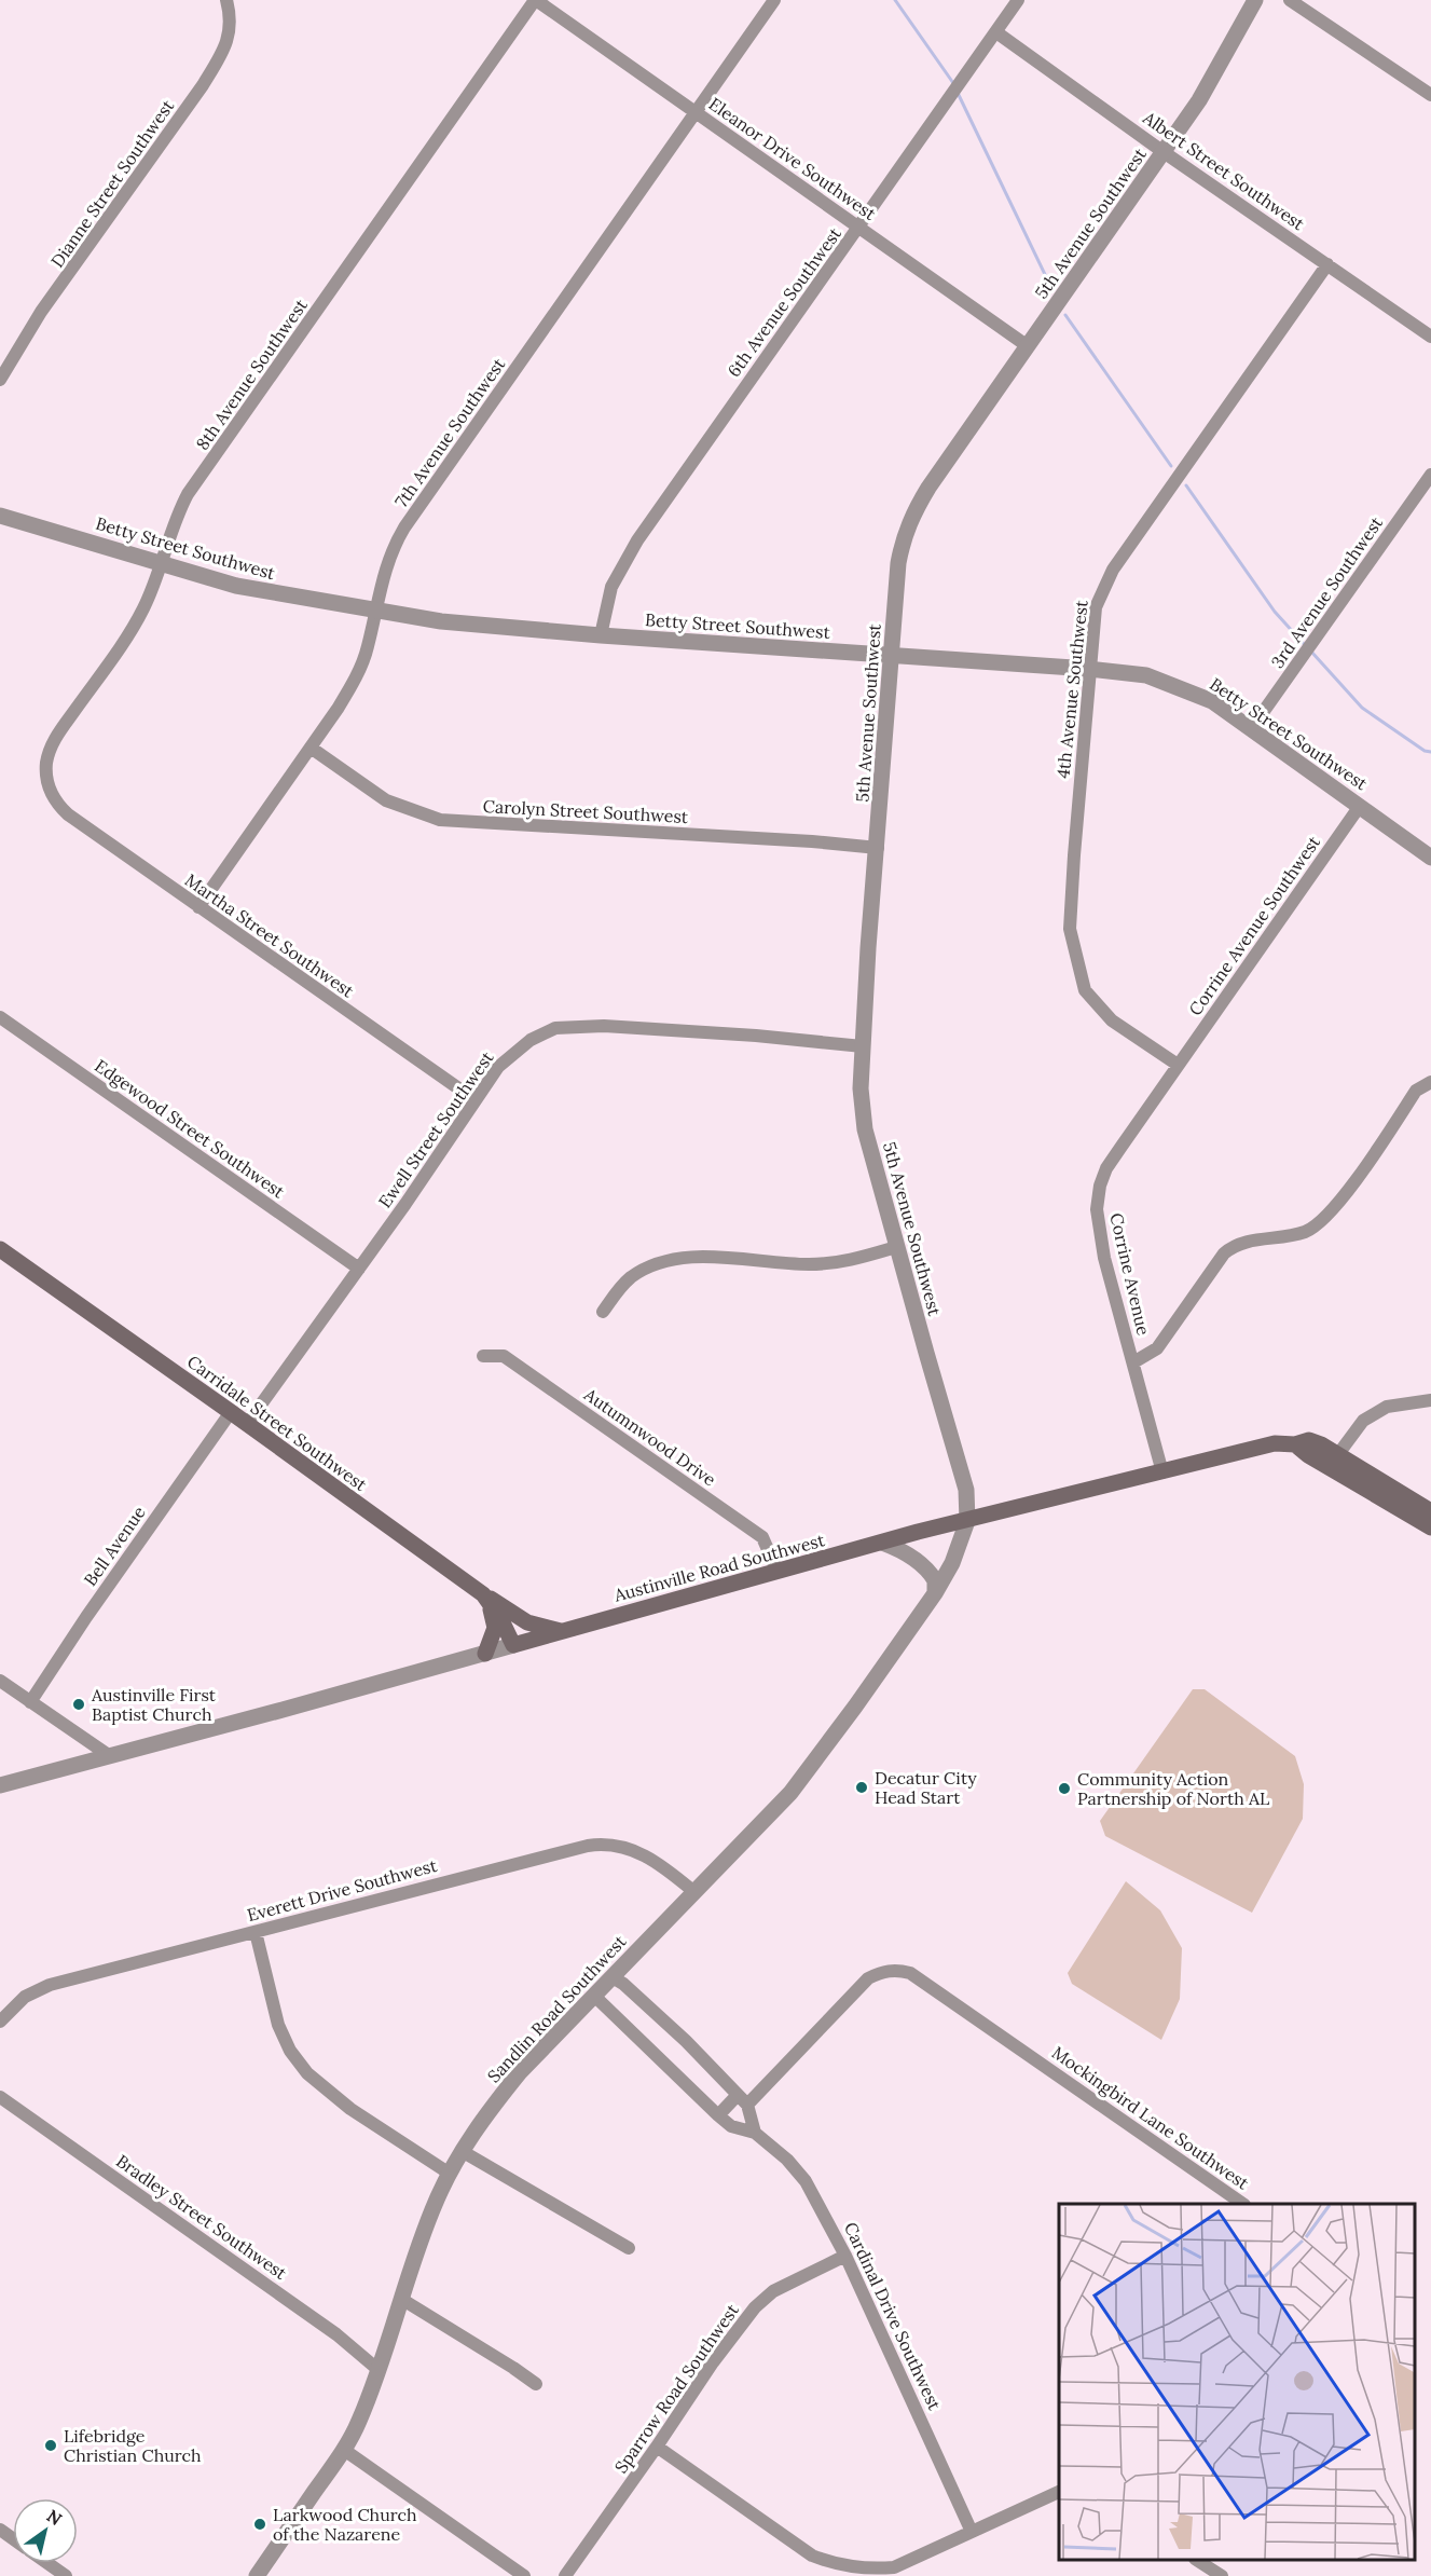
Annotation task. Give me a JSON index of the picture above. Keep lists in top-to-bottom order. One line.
{"streets":{"main road":["Carridale Street Southwest","Austinville Road Southwest"],"street":["Eleanor Drive Southwest","Albert Street Southwest","Dianne Street Southwest","5th Avenue Southwest","6th Avenue Southwest","8th Avenue Southwest","7th Avenue Southwest","Betty Street Southwest","3rd Avenue Southwest","4th Avenue Southwest","Carolyn Street Southwest","Corrine Avenue Southwest","Martha Street Southwest","Edgewood Street Southwest","Ewell Street Southwest","Corrine Avenue","Autumnwood Drive","Bell Avenue","Everett Drive Southwest","Sandlin Road Southwest","Mockingbird Lane Southwest","Bradley Street Southwest","Cardinal Drive Southwest","Sparrow Road Southwest"]},"crossings":[["Eleanor Drive Southwest","5th Avenue Southwest"],["Eleanor Drive Southwest","6th Avenue Southwest"],["Eleanor Drive Southwest","8th Avenue Southwest"],["Eleanor Drive Southwest","7th Avenue Southwest"],["Albert Street Southwest","5th Avenue Southwest"],["Albert Street Southwest","6th Avenue Southwest"],["Albert Street Southwest","4th Avenue Southwest"],["5th Avenue Southwest","Betty Street Southwest"],["5th Avenue Southwest","Carolyn Street Southwest"],["5th Avenue Southwest","Ewell Street Southwest"],["5th Avenue Southwest","Austinville Road Southwest"],["5th Avenue Southwest","Sandlin Road Southwest"],["6th Avenue Southwest","Betty Street Southwest"],["8th Avenue Southwest","Betty Street Southwest"],["8th Avenue Southwest","Martha Street Southwest"],["7th Avenue Southwest","Betty Street Southwest"],["7th Avenue Southwest","Carolyn Street Southwest"],["7th Avenue Southwest","Martha Street Southwest"],["Betty Street Southwest","3rd Avenue Southwest"],["Betty Street Southwest","4th Avenue Southwest"],["Betty Street Southwest","Corrine Avenue Southwest"],["4th Avenue Southwest","Corrine Avenue Southwest"],["4th Avenue Southwest","Corrine Avenue"],["Corrine Avenue Southwest","Corrine Avenue"],["Martha Street Southwest","Ewell Street Southwest"],["Edgewood Street Southwest","Ewell Street Southwest"],["Ewell Street Southwest","Carridale Street Southwest"],["Corrine Avenue","Austinville Road Southwest"],["Carridale Street Southwest","Bell Avenue"],["Carridale Street Southwest","Austinville Road Southwest"],["Autumnwood Drive","Austinville Road Southwest"],["Austinville Road Southwest","Sandlin Road Southwest"],["Everett Drive Southwest","Sandlin Road Southwest"],["Sandlin Road Southwest","Bradley Street Southwest"],["Sandlin Road Southwest","Cardinal Drive Southwest"],["Cardinal Drive Southwest","Sparrow Road Southwest"]],"places":["Austinville First Baptist Church","Decatur City Head Start","Community Action Partnership of North AL","Lifebridge Christian Church","Larkwood Church of the Nazarene"],"north":"top right"}
